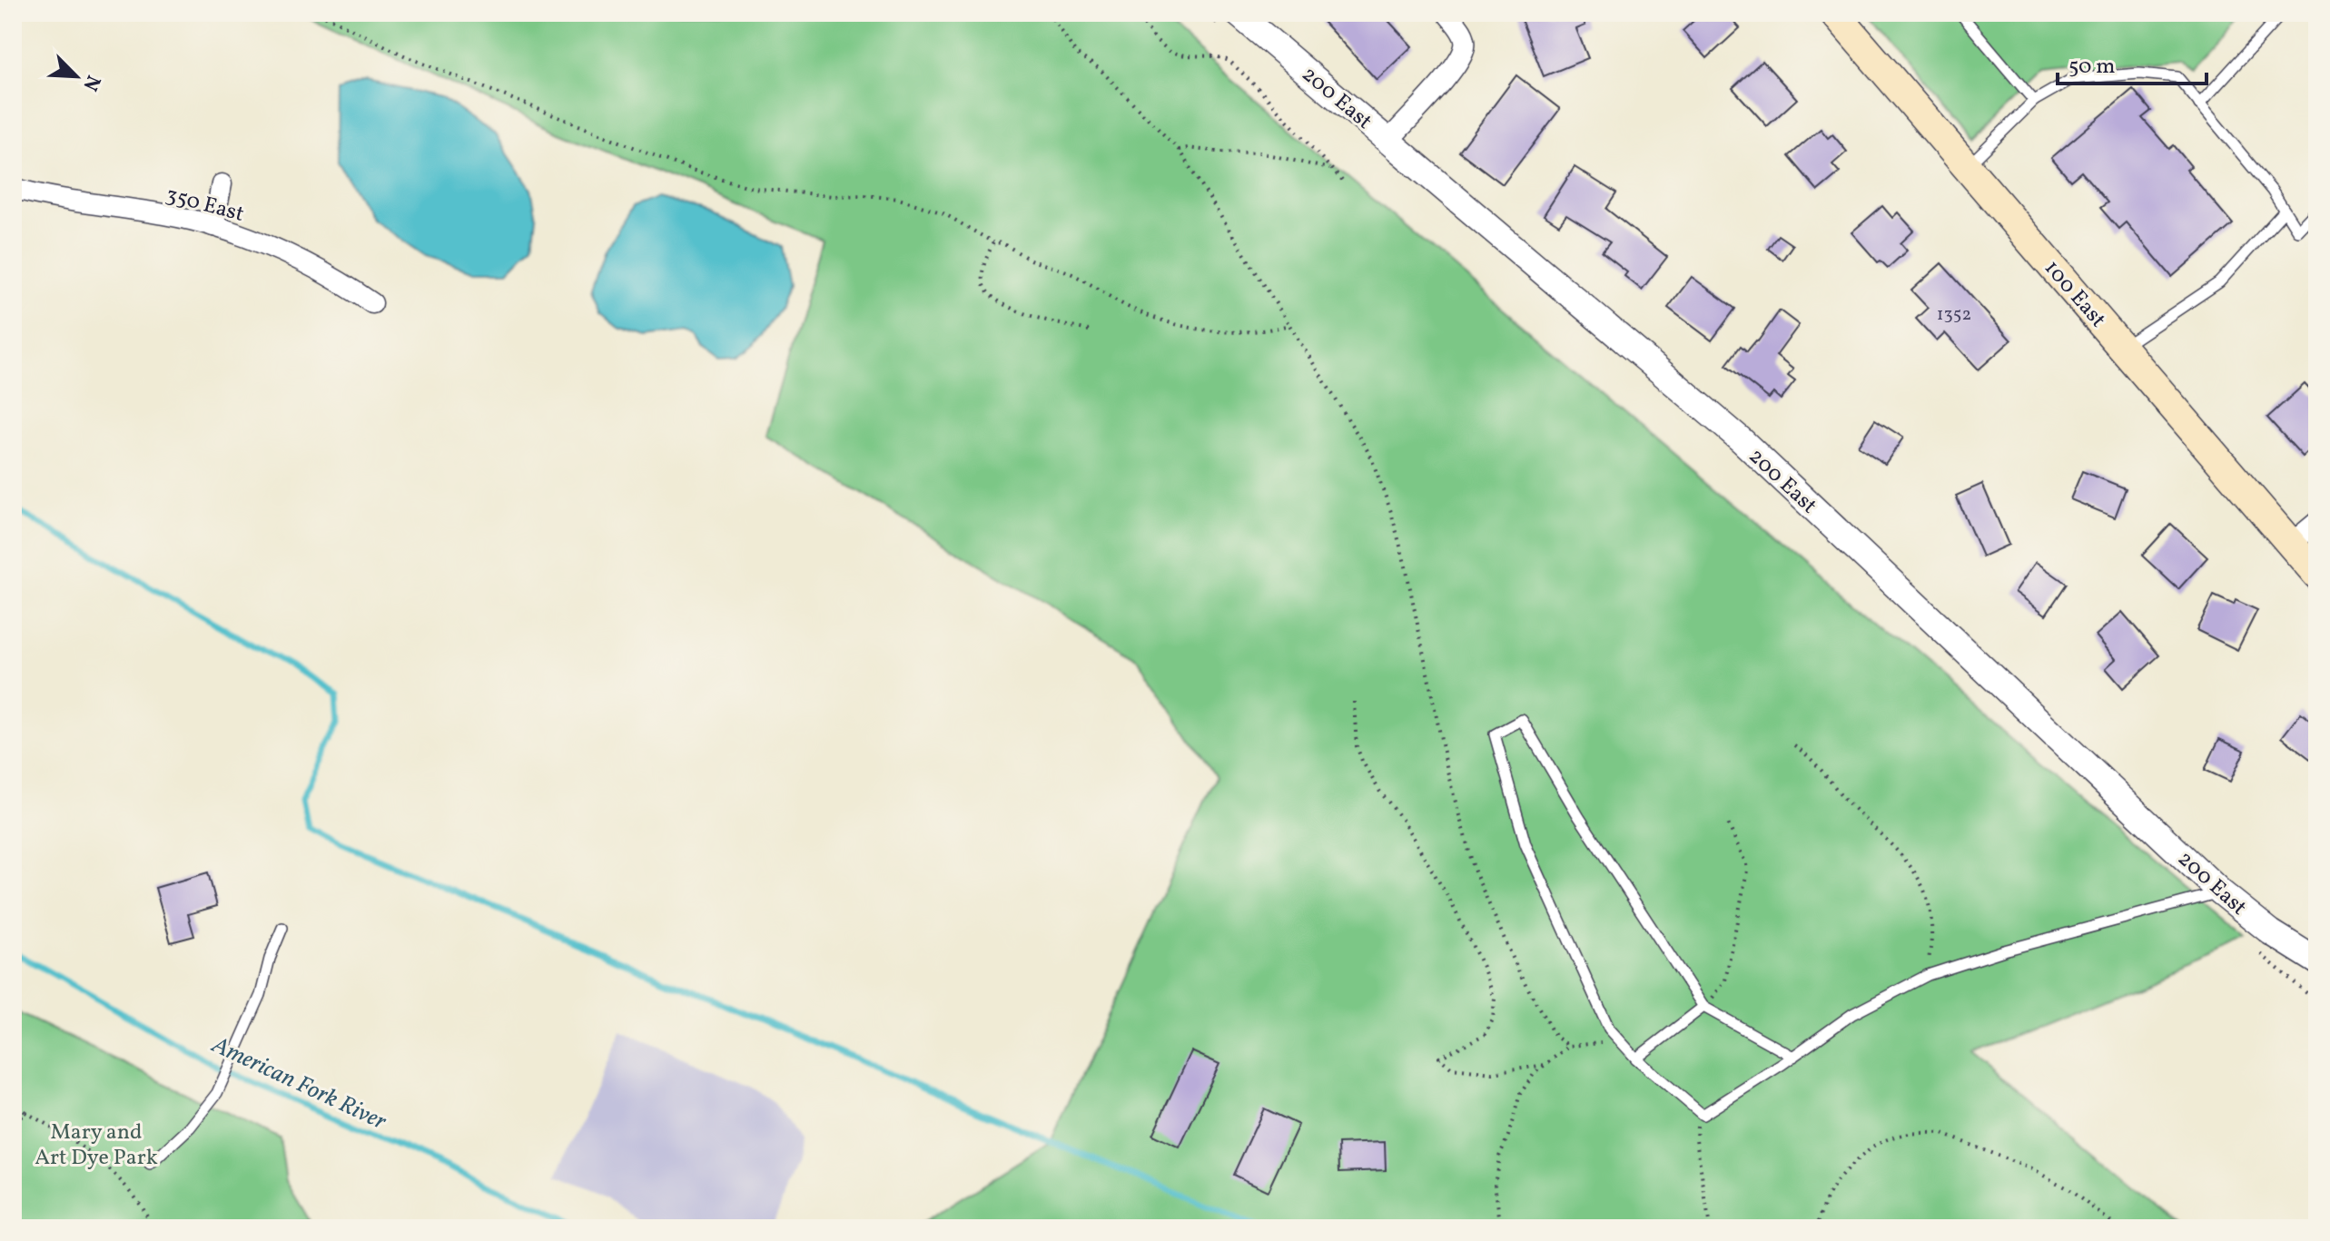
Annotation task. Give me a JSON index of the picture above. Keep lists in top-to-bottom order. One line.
{"streets":{"main road":["100 East"],"street":["200 East","350 East"]},"water":["American Fork River"],"parks":["Mary and Art Dye Park"],"house_numbers":["1352"],"scale_bar":"50 m","north":"bottom right"}
